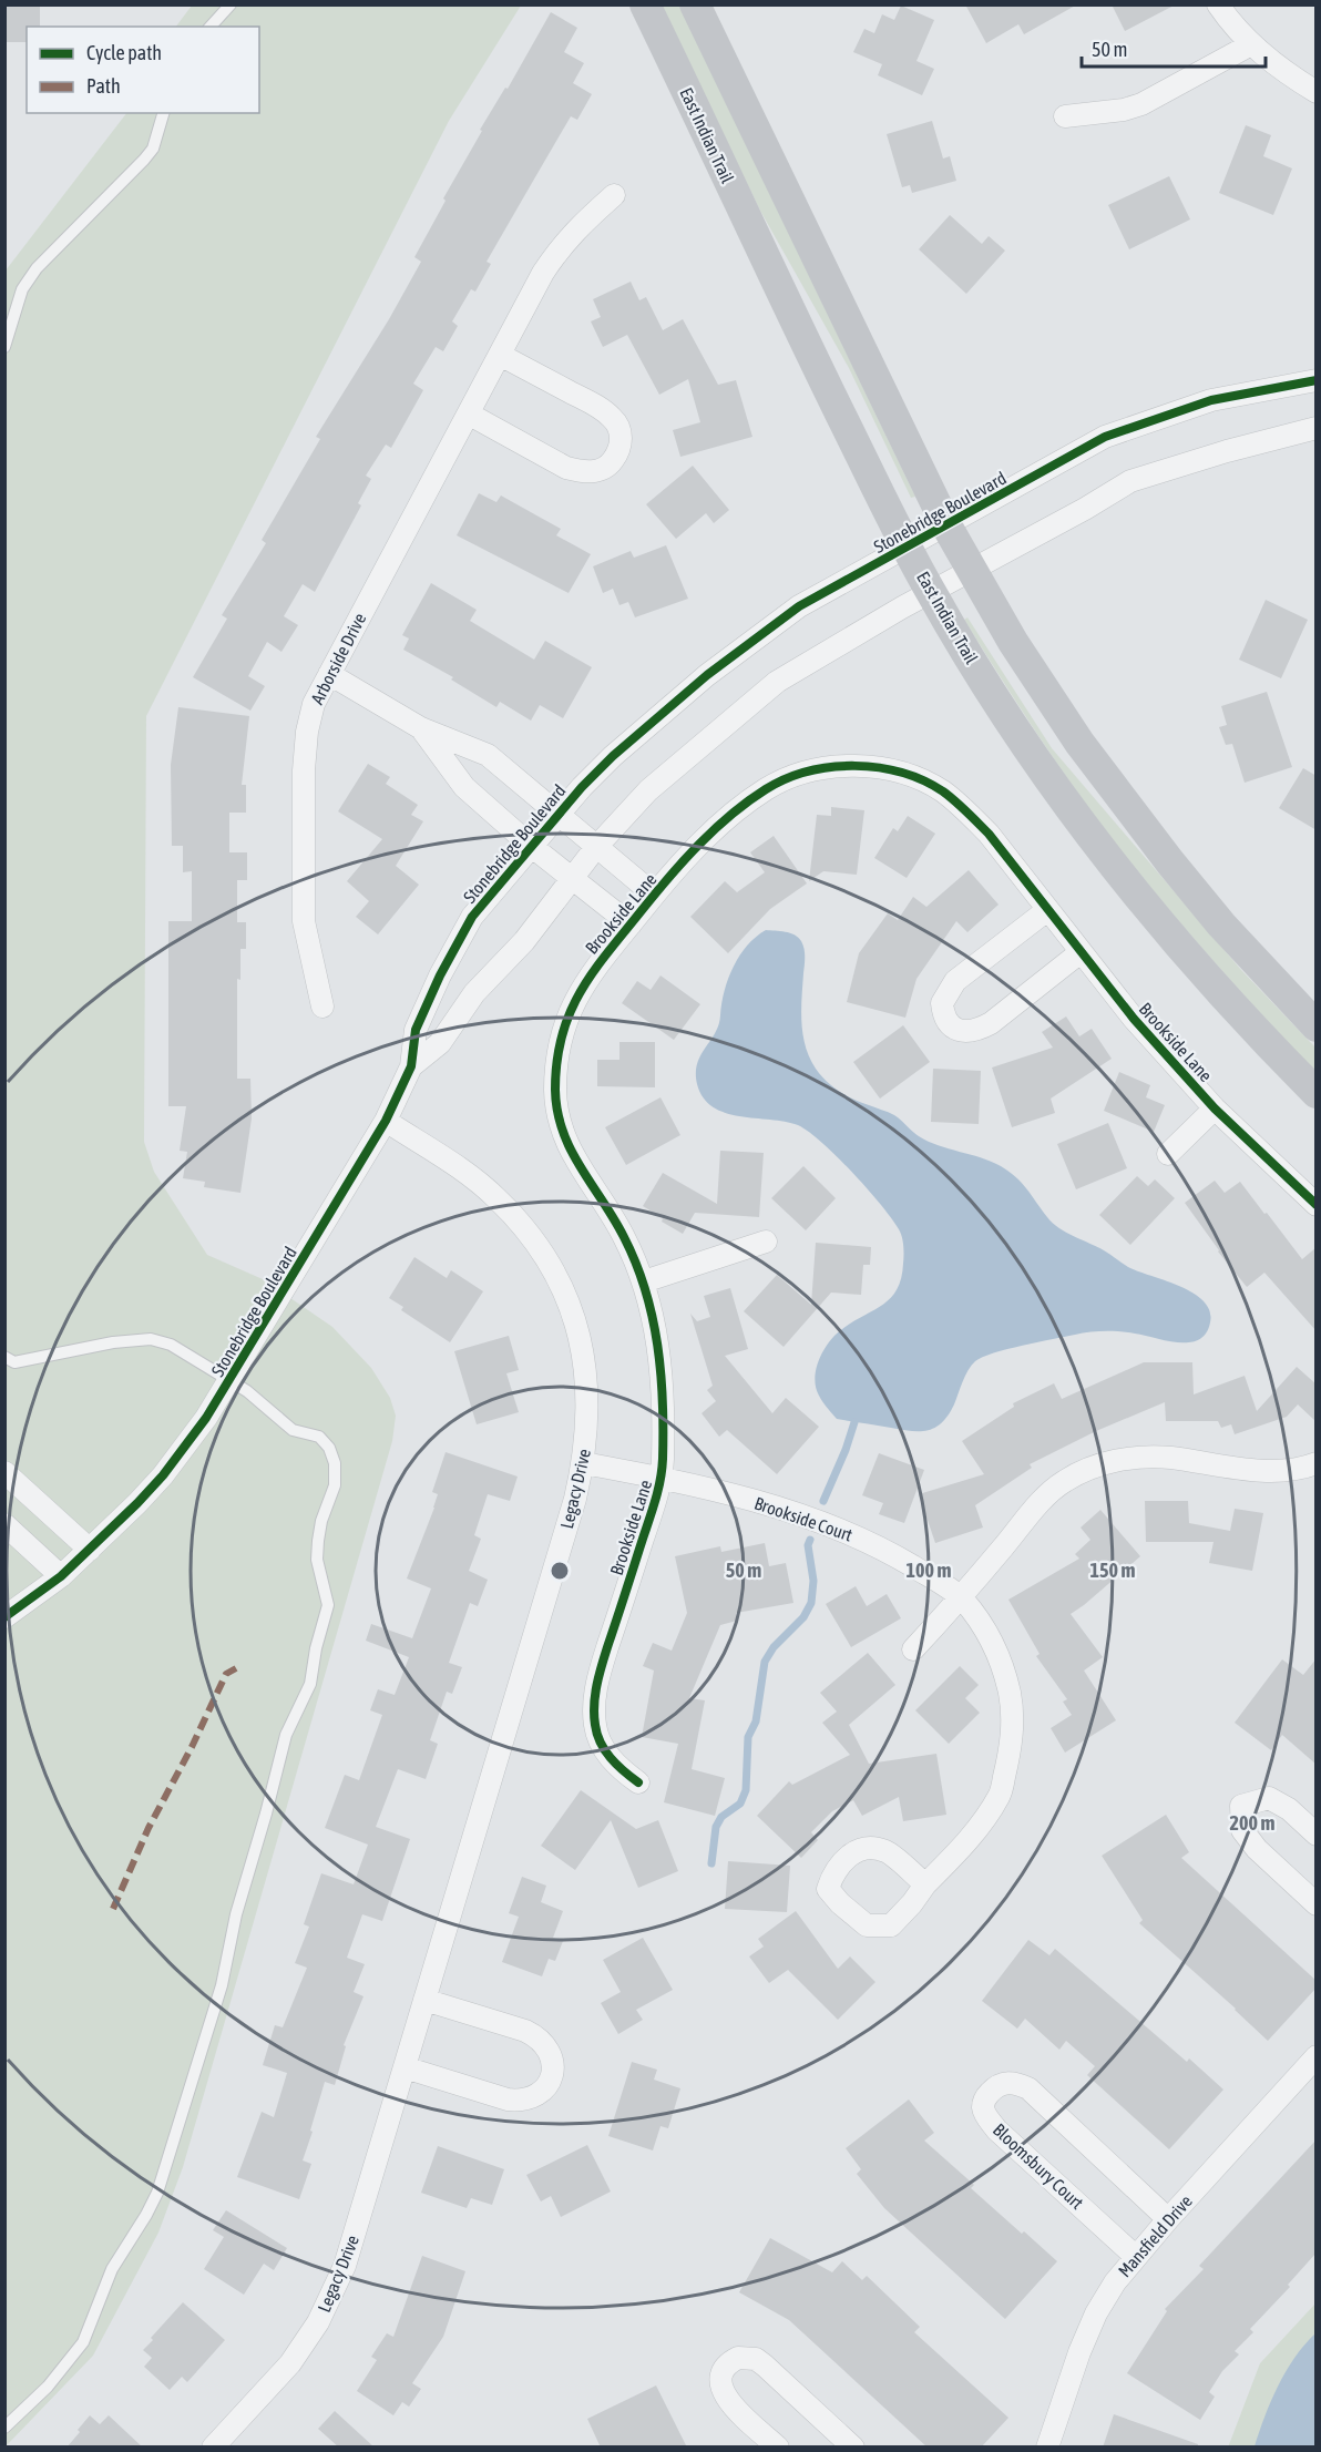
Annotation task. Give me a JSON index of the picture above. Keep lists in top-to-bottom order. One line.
{"streets":{"main road":["East Indian Trail"],"street":["Stonebridge Boulevard","Arborside Drive","Brookside Lane","Legacy Drive","Brookside Court","Bloomsbury Court","Mansfield Drive"]},"crossings":[["East Indian Trail","Stonebridge Boulevard"],["Stonebridge Boulevard","Legacy Drive"],["Brookside Lane","Brookside Court"],["Legacy Drive","Brookside Court"],["Bloomsbury Court","Mansfield Drive"]],"legend":["Cycle path","Path"],"scale_bar":"50 m","rings":["50 m","100 m","150 m","200 m"]}
